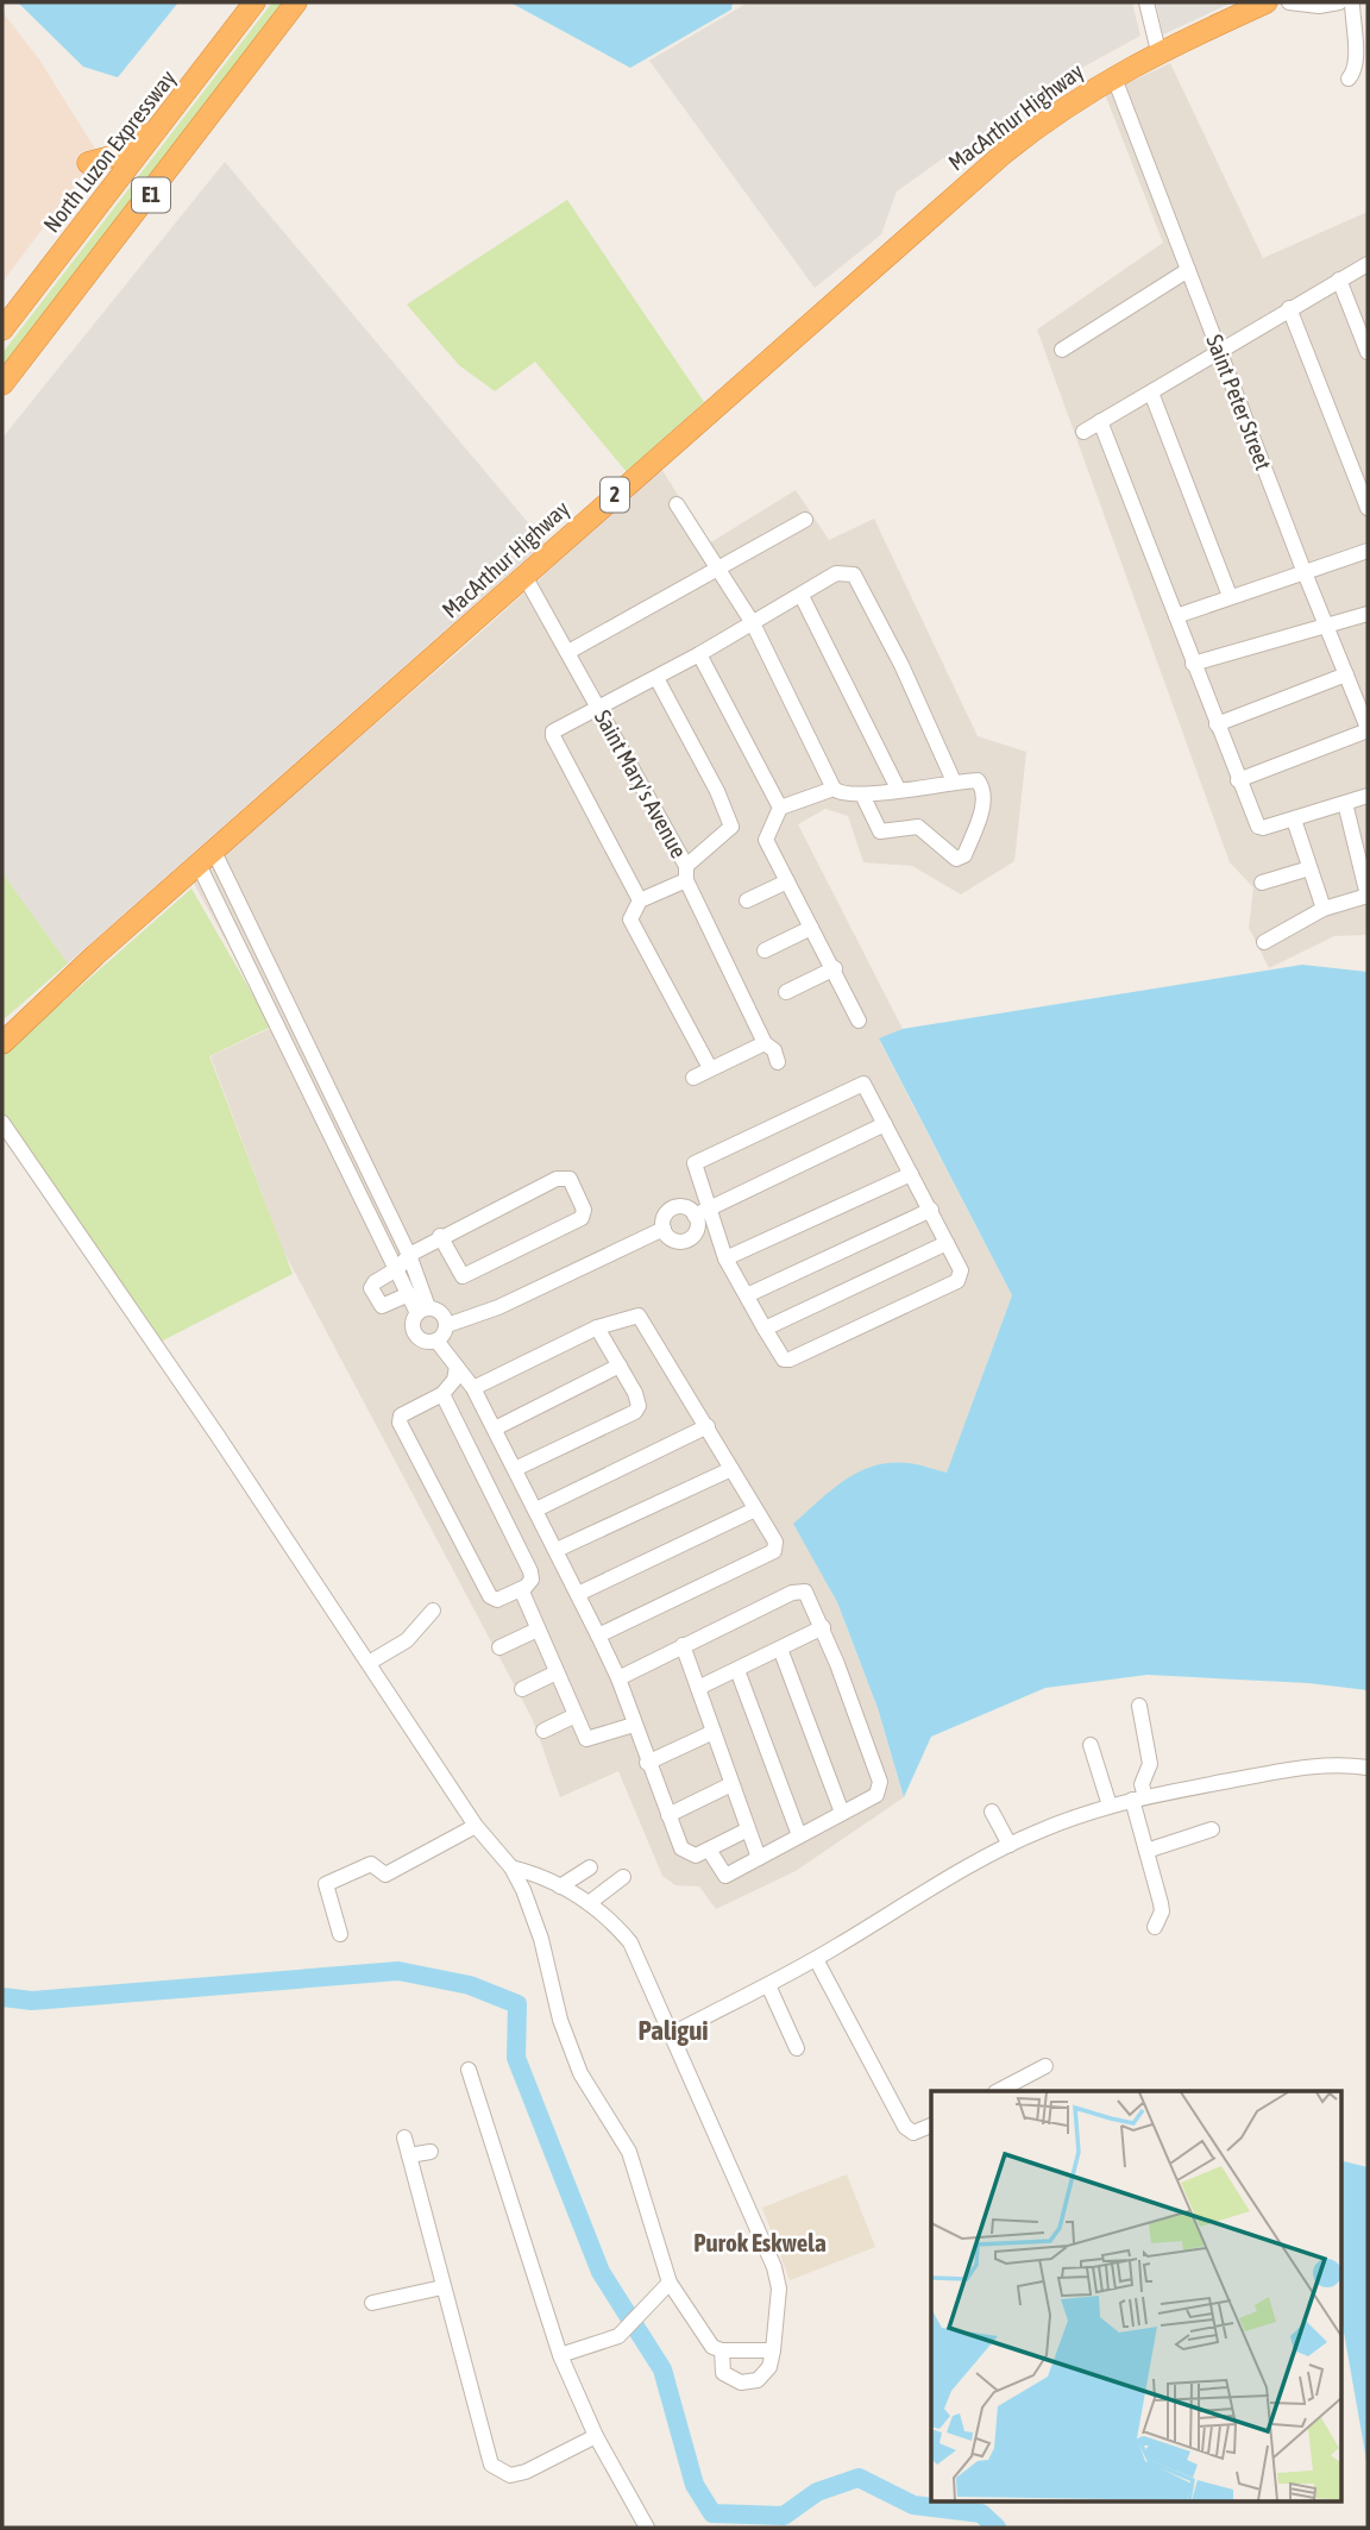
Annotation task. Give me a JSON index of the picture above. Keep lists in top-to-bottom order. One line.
{"streets":{"highway":["MacArthur Highway","North Luzon Expressway","E1","2"],"street":["Saint Peter Street","Saint Mary's Avenue"]},"crossings":[["MacArthur Highway","Saint Peter Street"],["MacArthur Highway","Saint Mary's Avenue"]],"districts":["Paligui","Purok Eskwela"]}
